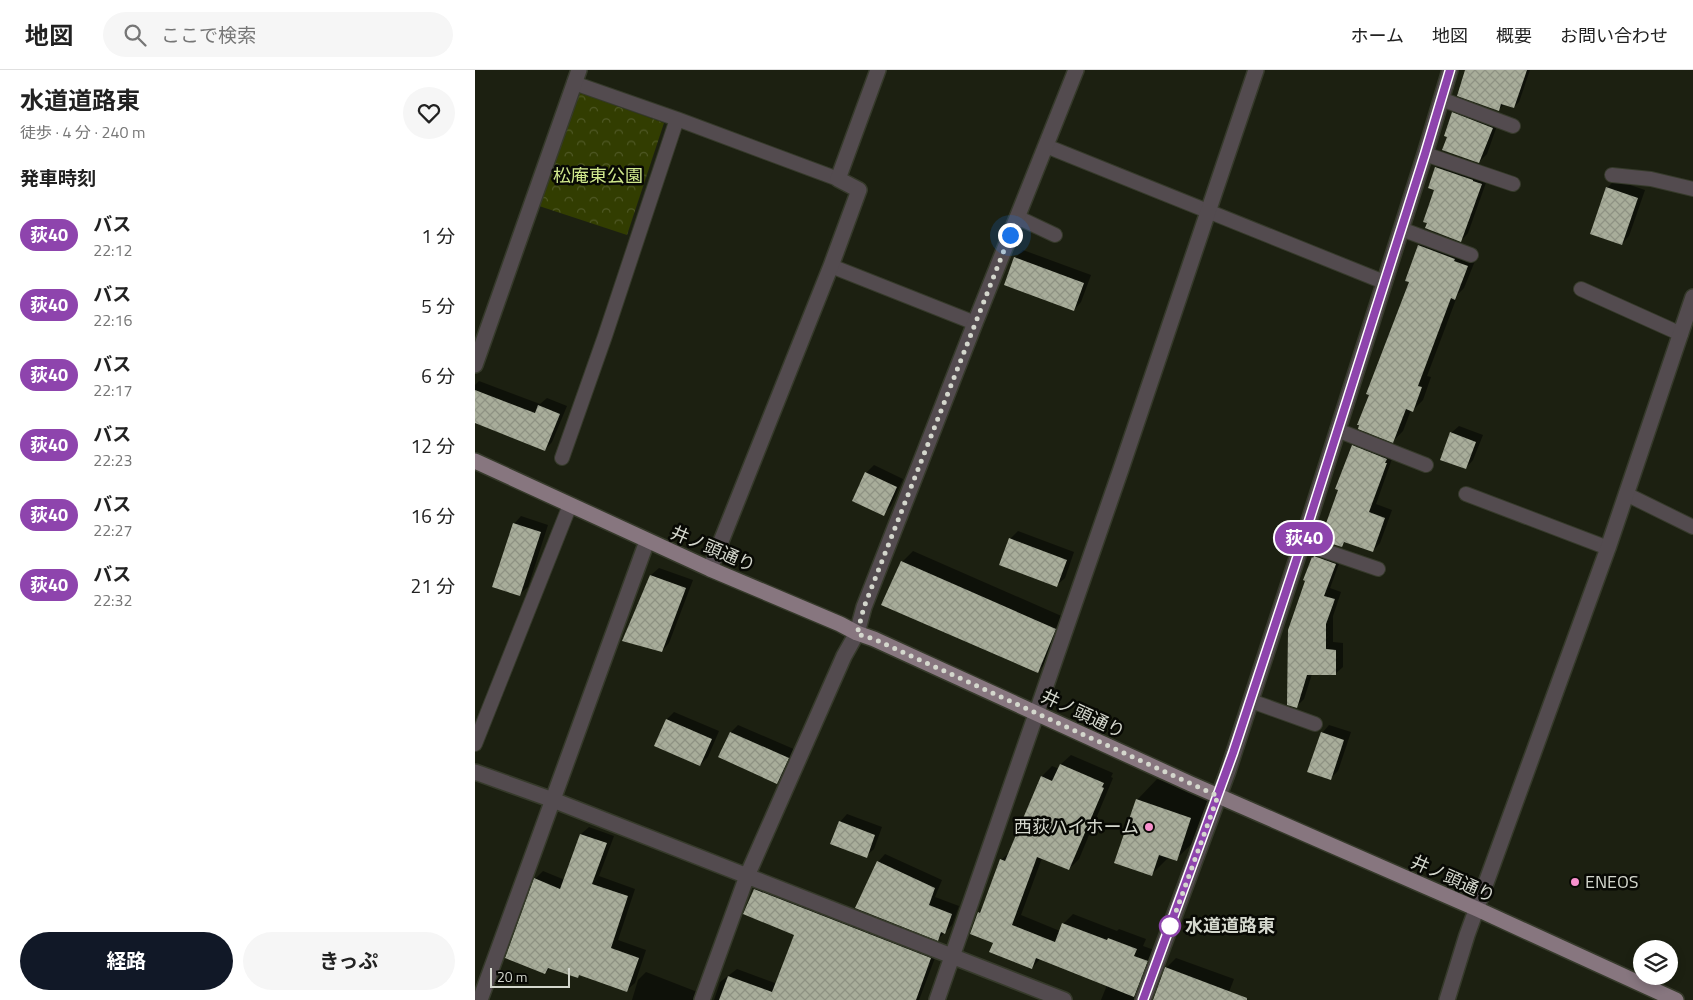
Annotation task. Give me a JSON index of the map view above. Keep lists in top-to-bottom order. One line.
{"streets":{"main road":["井ノ頭通り"]},"parks":["松庵東公園"],"places":["西荻ハイホーム","ENEOS","水道道路東"],"lines":["bus line 荻40"],"scale_bar":"20 m","page":{"header":"地図","search":"ここで検索","nav":["ホーム","地図","概要","お問い合わせ"],"heading":[["水道道路東","徒歩 · 4 分 · 240 m"],"発車時刻"],"on_map":"荻40","list":[{"mark":"荻40","name":"バス","note":"22:12","value":"1 分"},{"mark":"荻40","name":"バス","note":"22:16","value":"5 分"},{"mark":"荻40","name":"バス","note":"22:17","value":"6 分"},{"mark":"荻40","name":"バス","note":"22:23","value":"12 分"},{"mark":"荻40","name":"バス","note":"22:27","value":"16 分"},{"mark":"荻40","name":"バス","note":"22:32","value":"21 分"}],"buttons":["経路","きっぷ"],"scale":"20 m"}}
